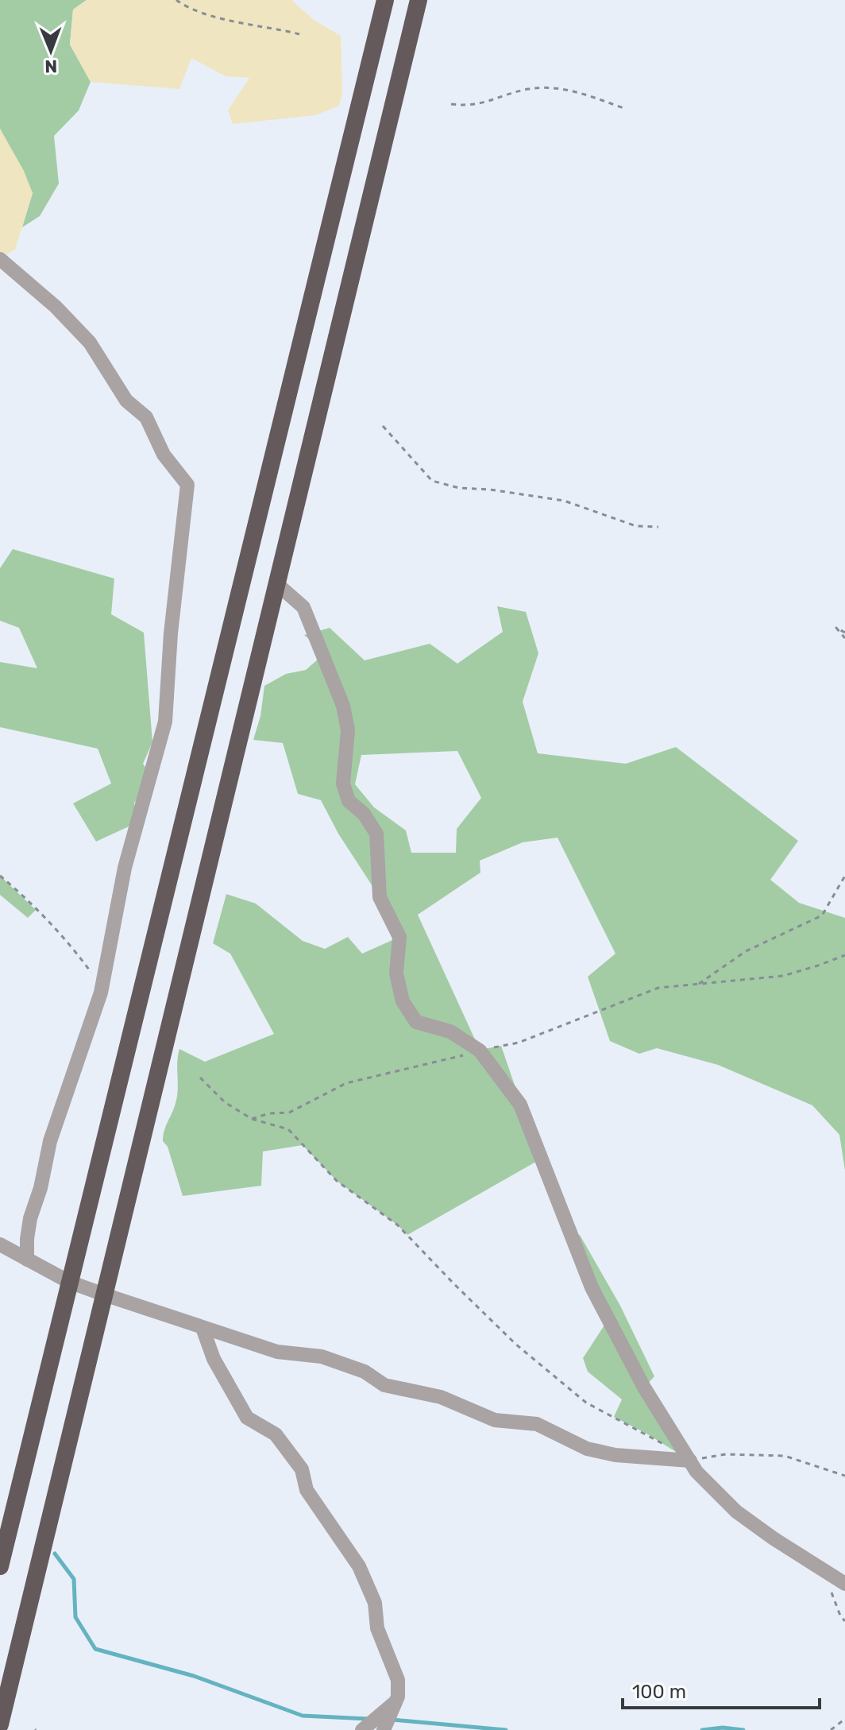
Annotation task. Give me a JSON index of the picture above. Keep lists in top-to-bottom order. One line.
{"scale_bar":"100 m","north":"bottom"}
